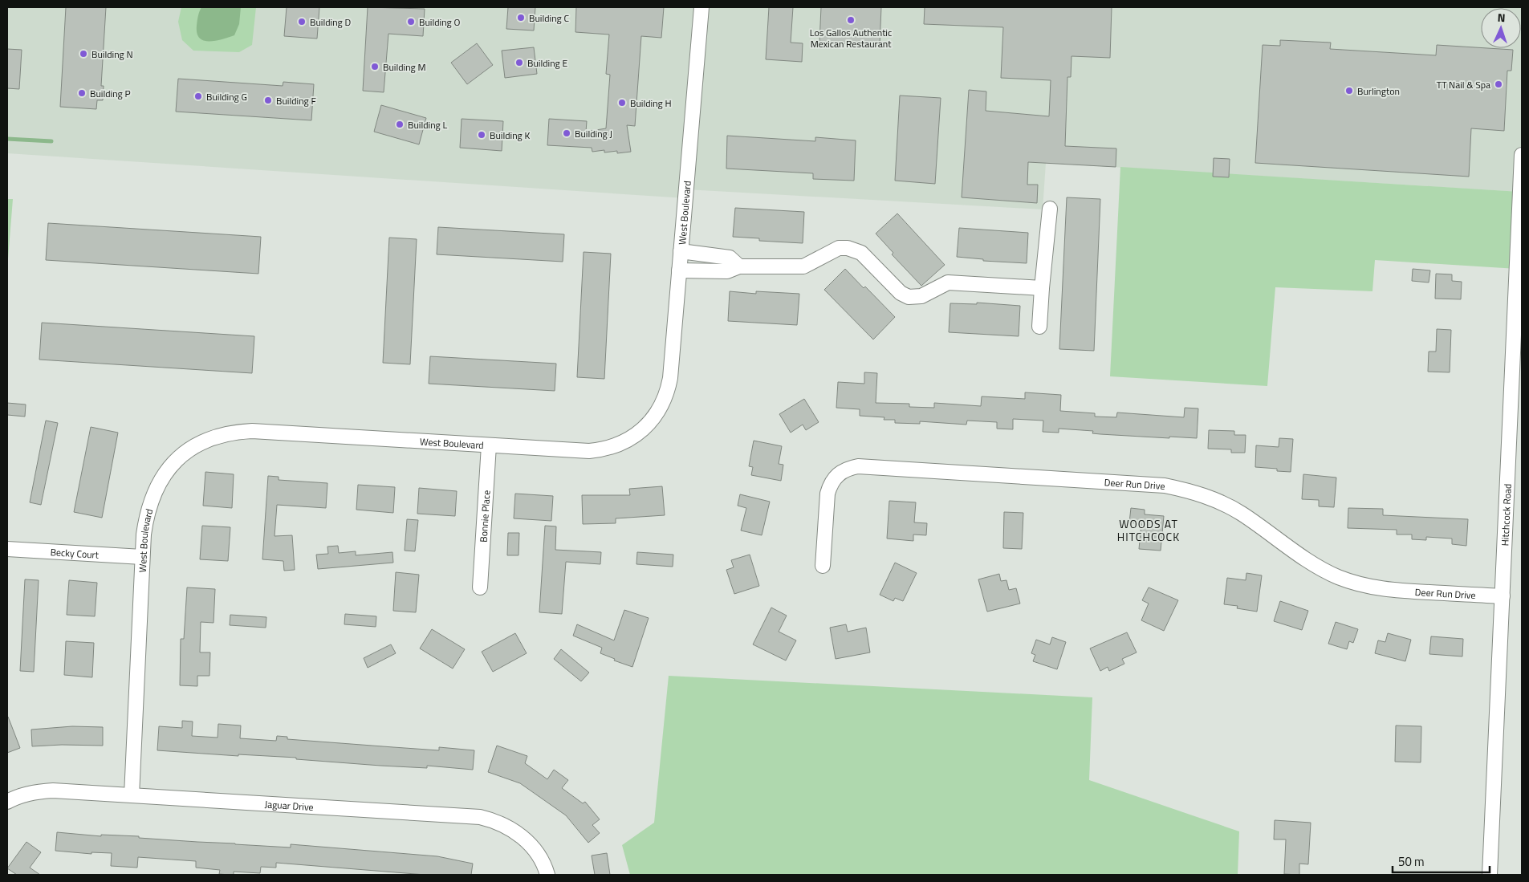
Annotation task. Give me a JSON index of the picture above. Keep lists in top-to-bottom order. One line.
{"streets":{"street":["West Boulevard","Deer Run Drive","Hitchcock Road","Bonnie Place","Becky Court","Jaguar Drive"]},"crossings":[["West Boulevard","Bonnie Place"],["West Boulevard","Becky Court"],["West Boulevard","Jaguar Drive"],["Deer Run Drive","Hitchcock Road"]],"districts":["WOODS AT HITCHCOCK"],"places":["Building C","Los Gallos Authentic Mexican Restaurant","Building D","Building O","Building N","Building E","Building M","TT Nail & Spa","Burlington","Building P","Building G","Building F","Building H","Building L","Building J","Building K"],"scale_bar":"50 m","north":"top"}
